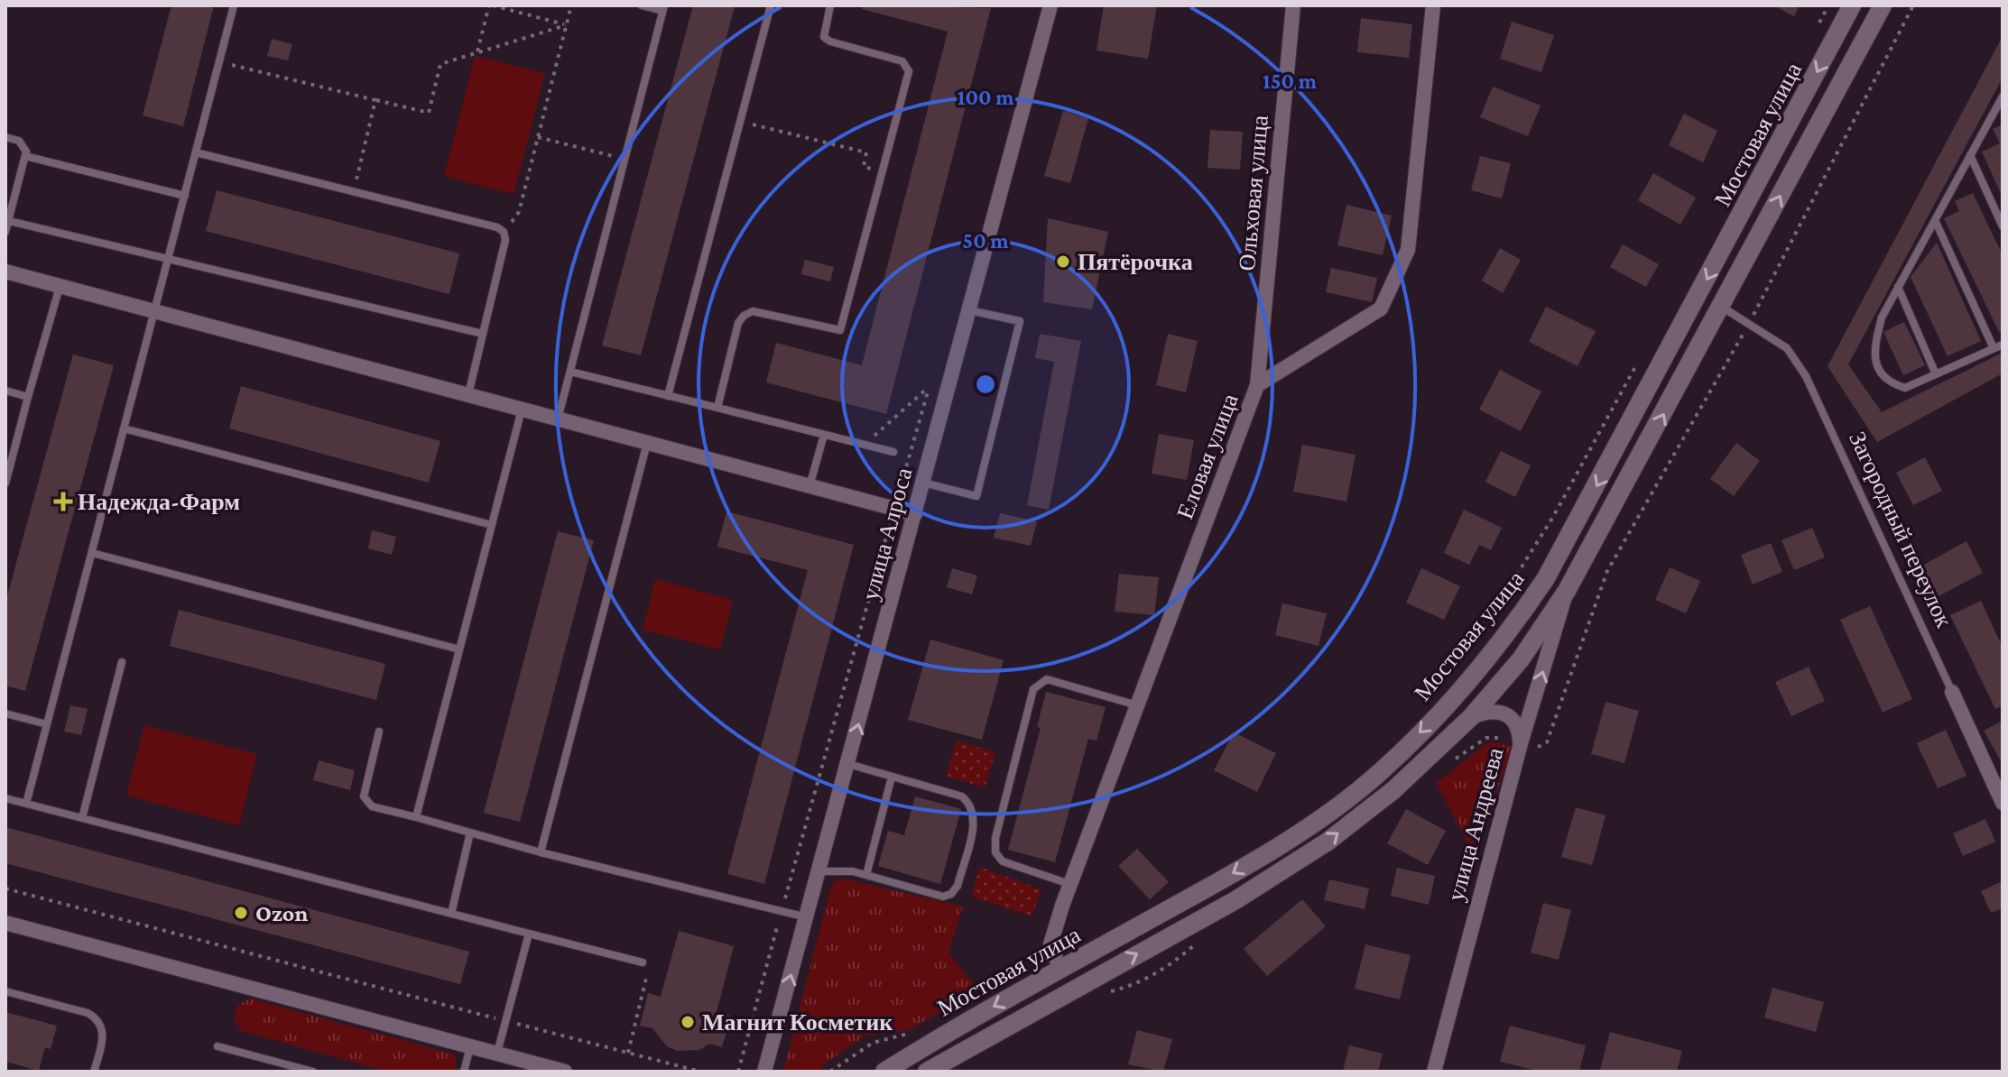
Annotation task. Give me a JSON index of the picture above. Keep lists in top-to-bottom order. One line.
{"streets":{"main road":["Мостовая улица"],"street":["Ольховая улица","Еловая улица","Загородный переулок","улица Алроса","улица Андреева"]},"crossings":[["Мостовая улица","Еловая улица"],["Мостовая улица","Загородный переулок"],["Мостовая улица","улица Андреева"],["Ольховая улица","Еловая улица"]],"one_way":["улица Алроса"],"places":{"other":["Пятёрочка","Ozon","Магнит Косметик"],"health":["Надежда-Фарм"]},"rings":["150 m","100 m","50 m"]}
